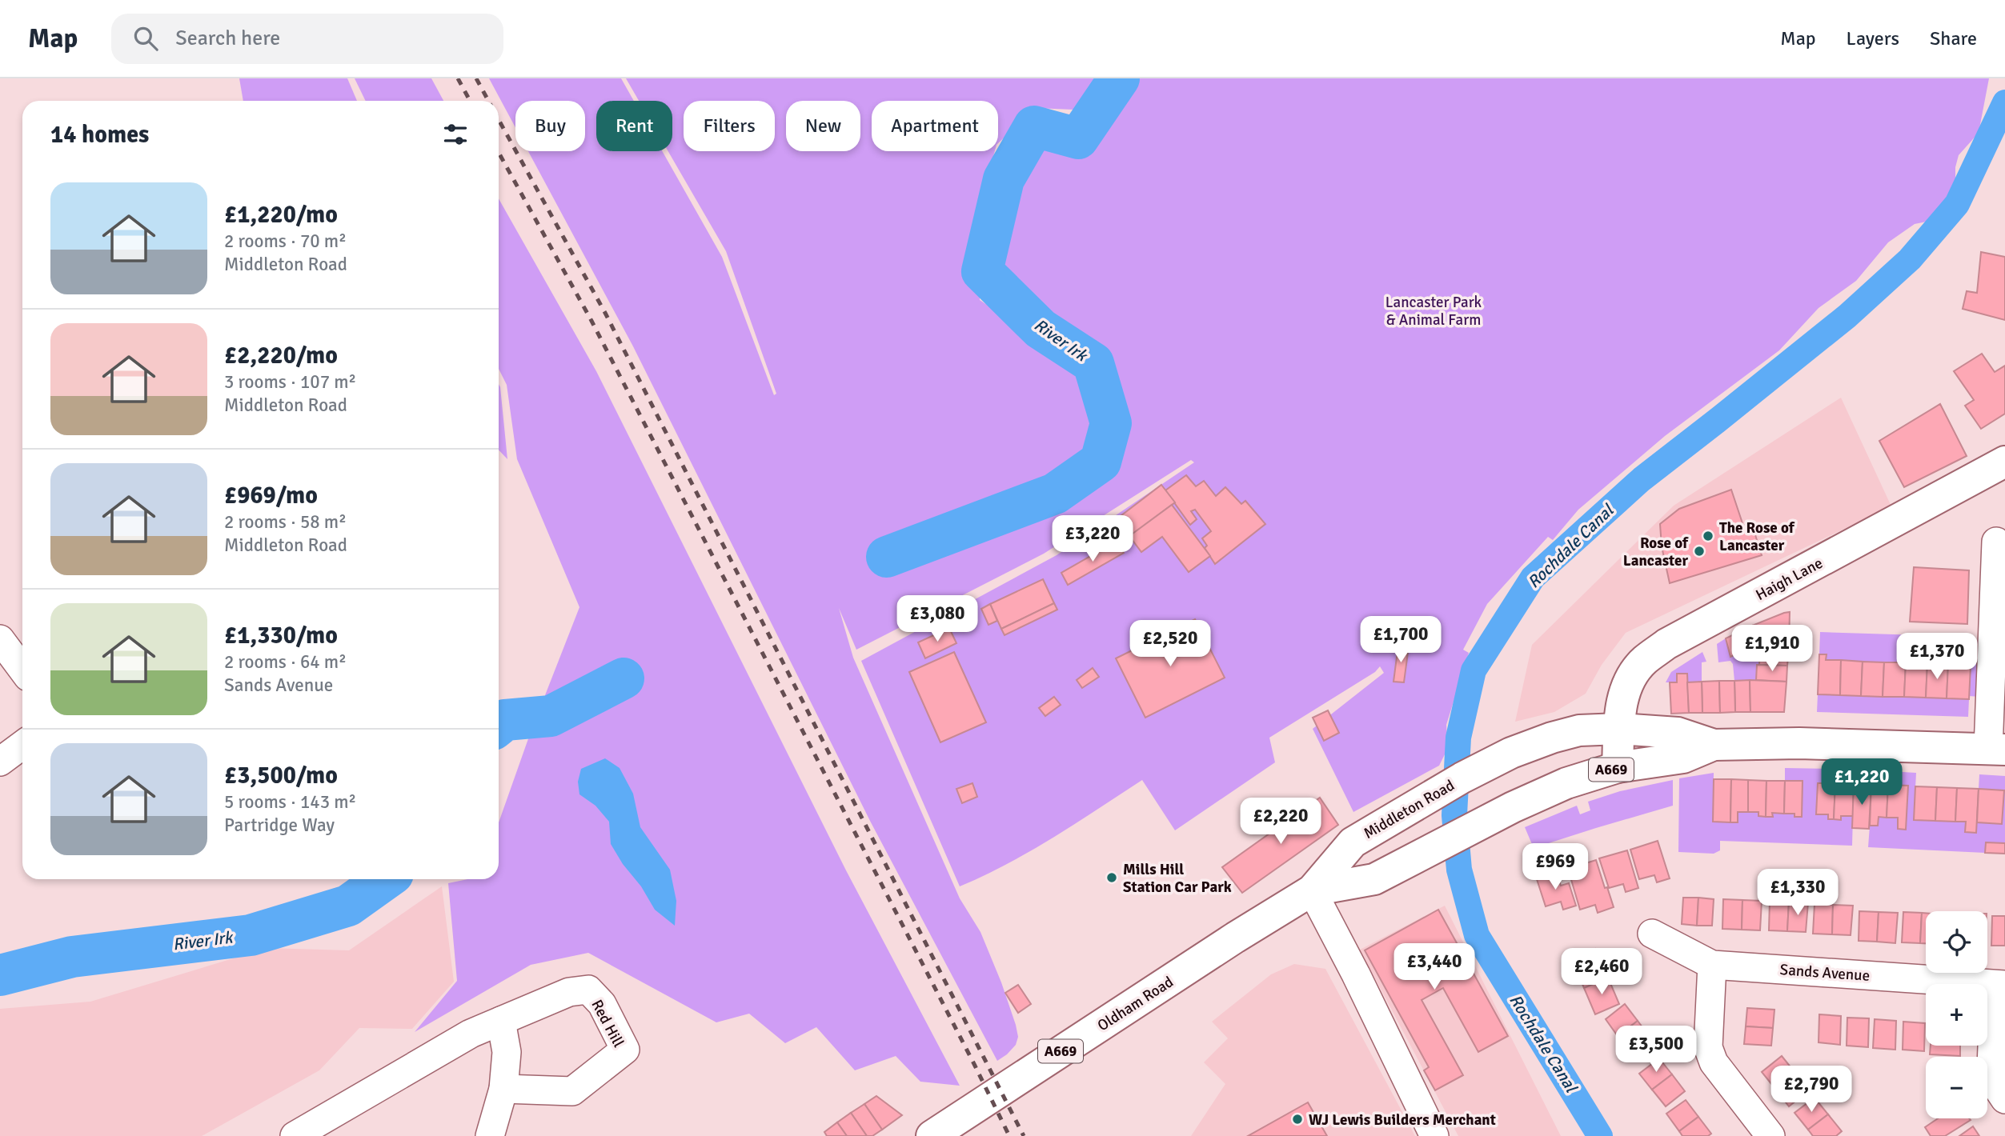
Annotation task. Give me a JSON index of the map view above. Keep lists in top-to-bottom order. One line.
{"streets":{"main road":["Haigh Lane","A669","Middleton Road","Oldham Road"],"street":["Sands Avenue","Red Hill"]},"crossings":[["Haigh Lane","Middleton Road"],["Middleton Road","Oldham Road"]],"water":["River Irk","Rochdale Canal"],"parks":["Lancaster Park & Animal Farm"],"places":["The Rose of Lancaster","Rose of Lancaster","Mills Hill Station Car Park","WJ Lewis Builders Merchant"],"page":{"header":"Map","search":"Search here","nav":["Map","Layers","Share"],"chip":["Buy","Rent","Filters","New","Apartment"],"heading":"14 homes","list":[{"name":"£1,220/mo","note":"2 rooms · 70 m² · Middleton Road"},{"name":"£2,220/mo","note":"3 rooms · 107 m² · Middleton Road"},{"name":"£969/mo","note":"2 rooms · 58 m² · Middleton Road"},{"name":"£1,330/mo","note":"2 rooms · 64 m² · Sands Avenue"},{"name":"£3,500/mo","note":"5 rooms · 143 m² · Partridge Way"}],"price":["£3,220","£3,080","£1,700","£2,520","£1,910","£1,370","£1,220","£2,220","£969","£1,330","£3,440","£2,460","£3,500","£2,790"],"map_buttons":["+","−"]}}
